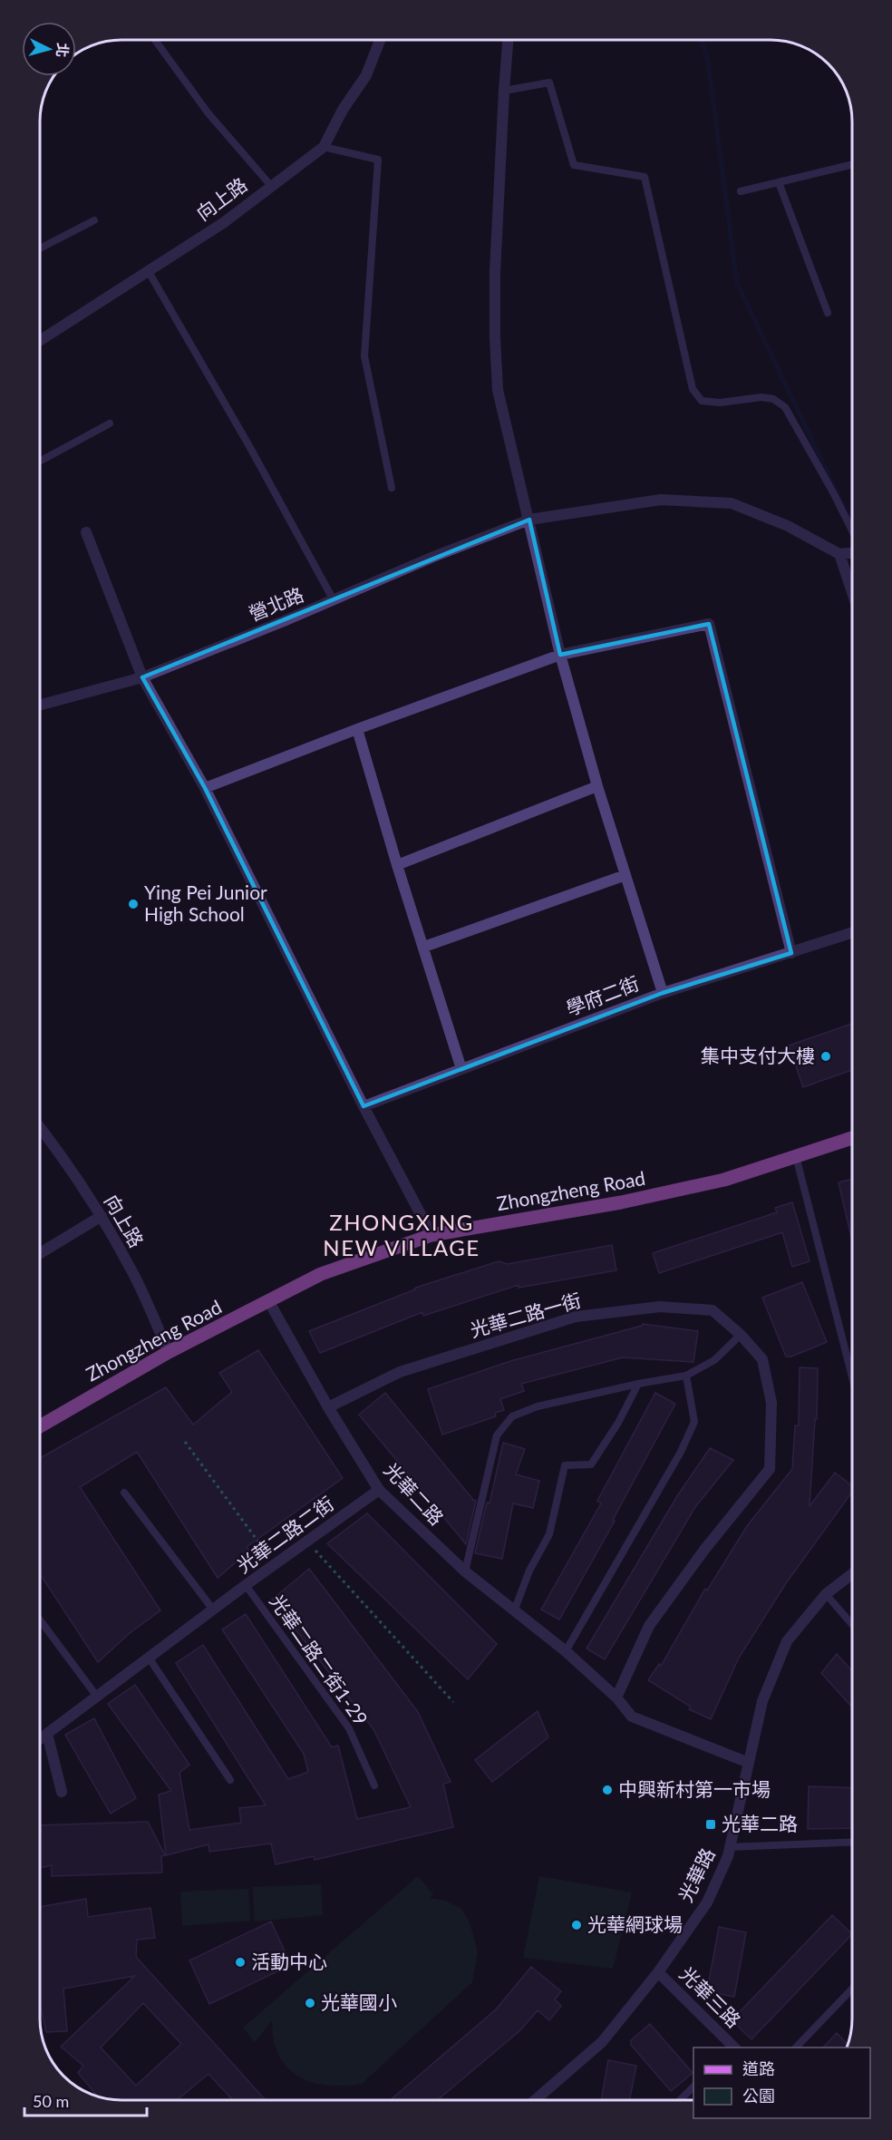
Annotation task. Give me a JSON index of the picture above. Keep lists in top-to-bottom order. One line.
{"streets":{"main road":["Zhongzheng Road"],"street":["向上路","營北路","學府二街","光華二路一街","光華二路","光華二路二街","光華路","光華三路"],"lane":["光華二路二街1-29"]},"crossings":[["向上路","Zhongzheng Road"],["Zhongzheng Road","光華二路"],["光華二路一街","光華二路"],["光華二路","光華二路二街"],["光華二路","光華路"],["光華二路二街","光華二路二街1-29"],["光華路","光華三路"]],"districts":["ZHONGXING NEW VILLAGE"],"places":{"other":["Ying Pei Junior High School","集中支付大樓","中興新村第一市場","光華網球場","活動中心","光華國小"],"transit":["光華二路"]},"legend":["道路","公園"],"scale_bar":"50 m","north":"right"}
